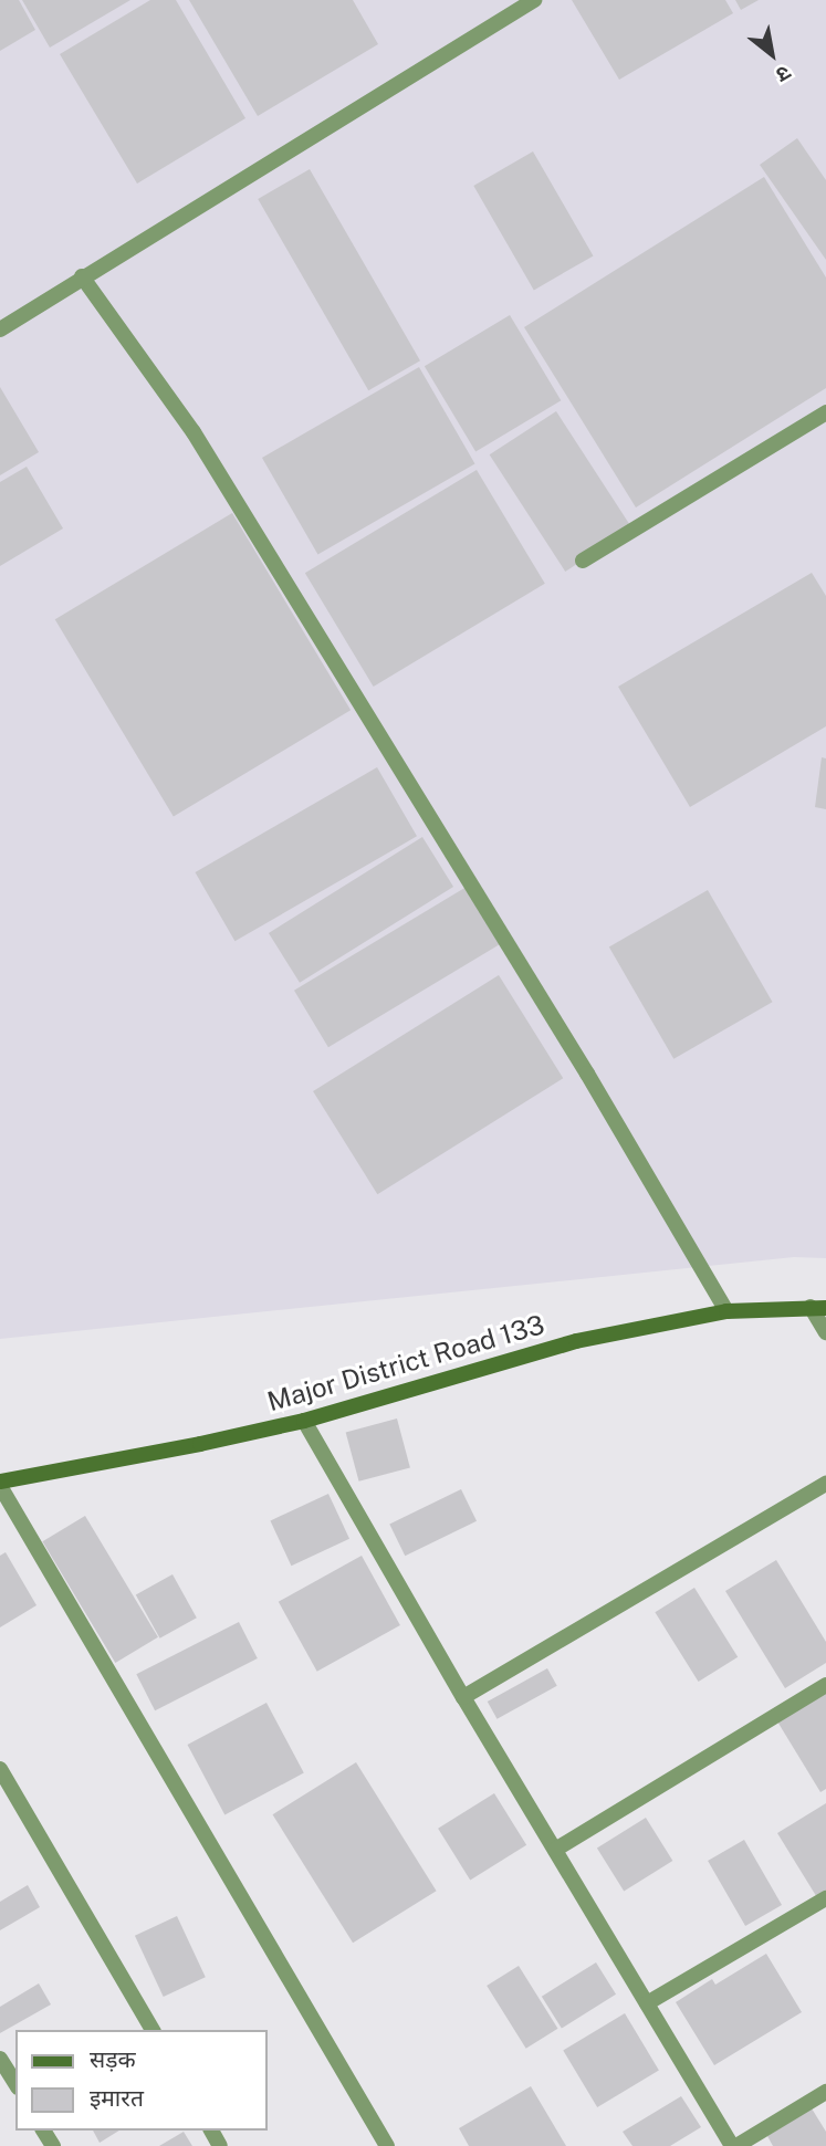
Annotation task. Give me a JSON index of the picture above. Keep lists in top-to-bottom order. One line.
{"streets":{"main road":["Major District Road 133"]},"legend":["सड़क","इमारत"],"north":"bottom right"}
